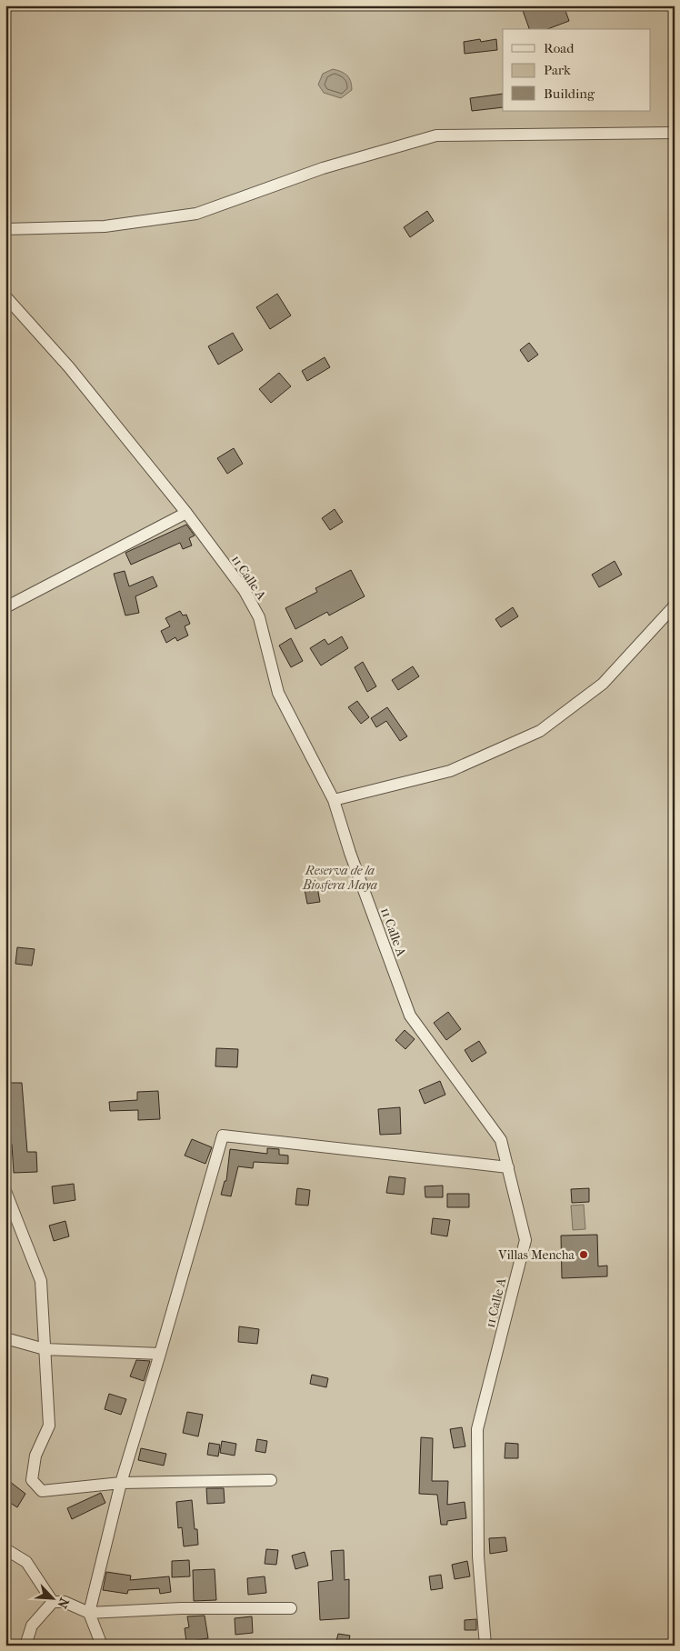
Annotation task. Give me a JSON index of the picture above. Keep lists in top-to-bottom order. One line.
{"streets":{"street":["11 Calle A"]},"parks":["Reserva de la Biosfera Maya"],"places":["Villas Mencha"],"legend":["Road","Park","Building"],"north":"bottom right"}
